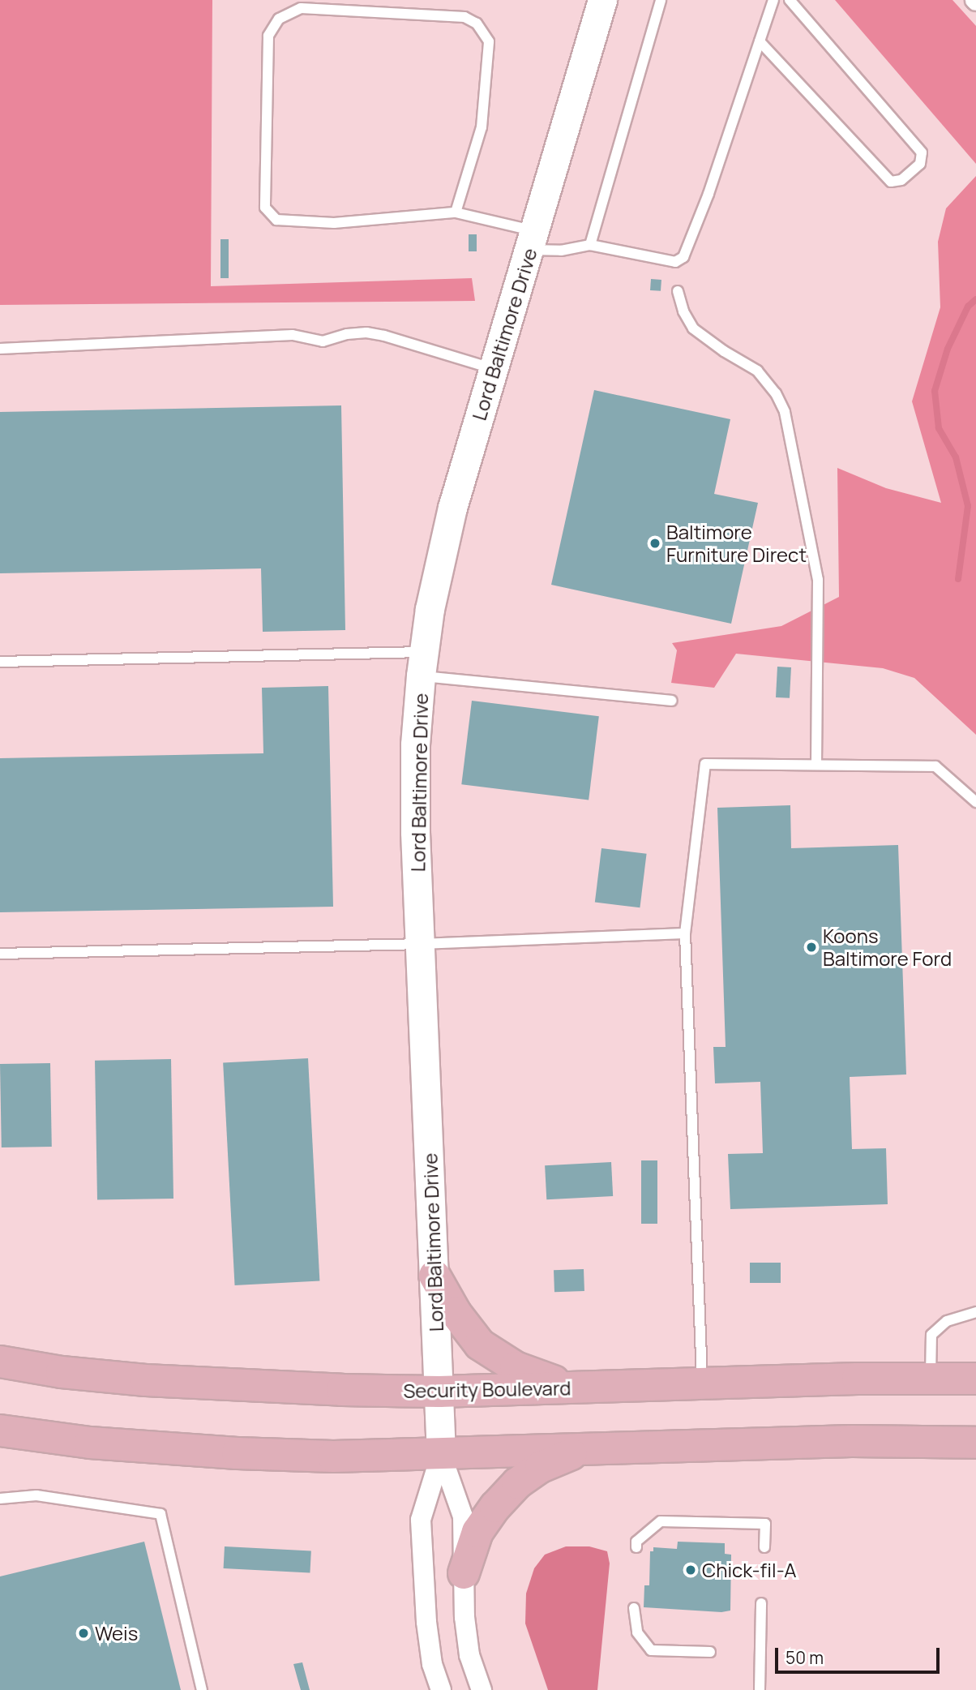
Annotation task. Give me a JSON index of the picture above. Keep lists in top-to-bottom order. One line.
{"streets":{"main road":["Lord Baltimore Drive","Security Boulevard"]},"crossings":[["Lord Baltimore Drive","Security Boulevard"]],"places":["Baltimore Furniture Direct","Koons Baltimore Ford","Chick-fil-A","Weis"],"scale_bar":"50 m"}
